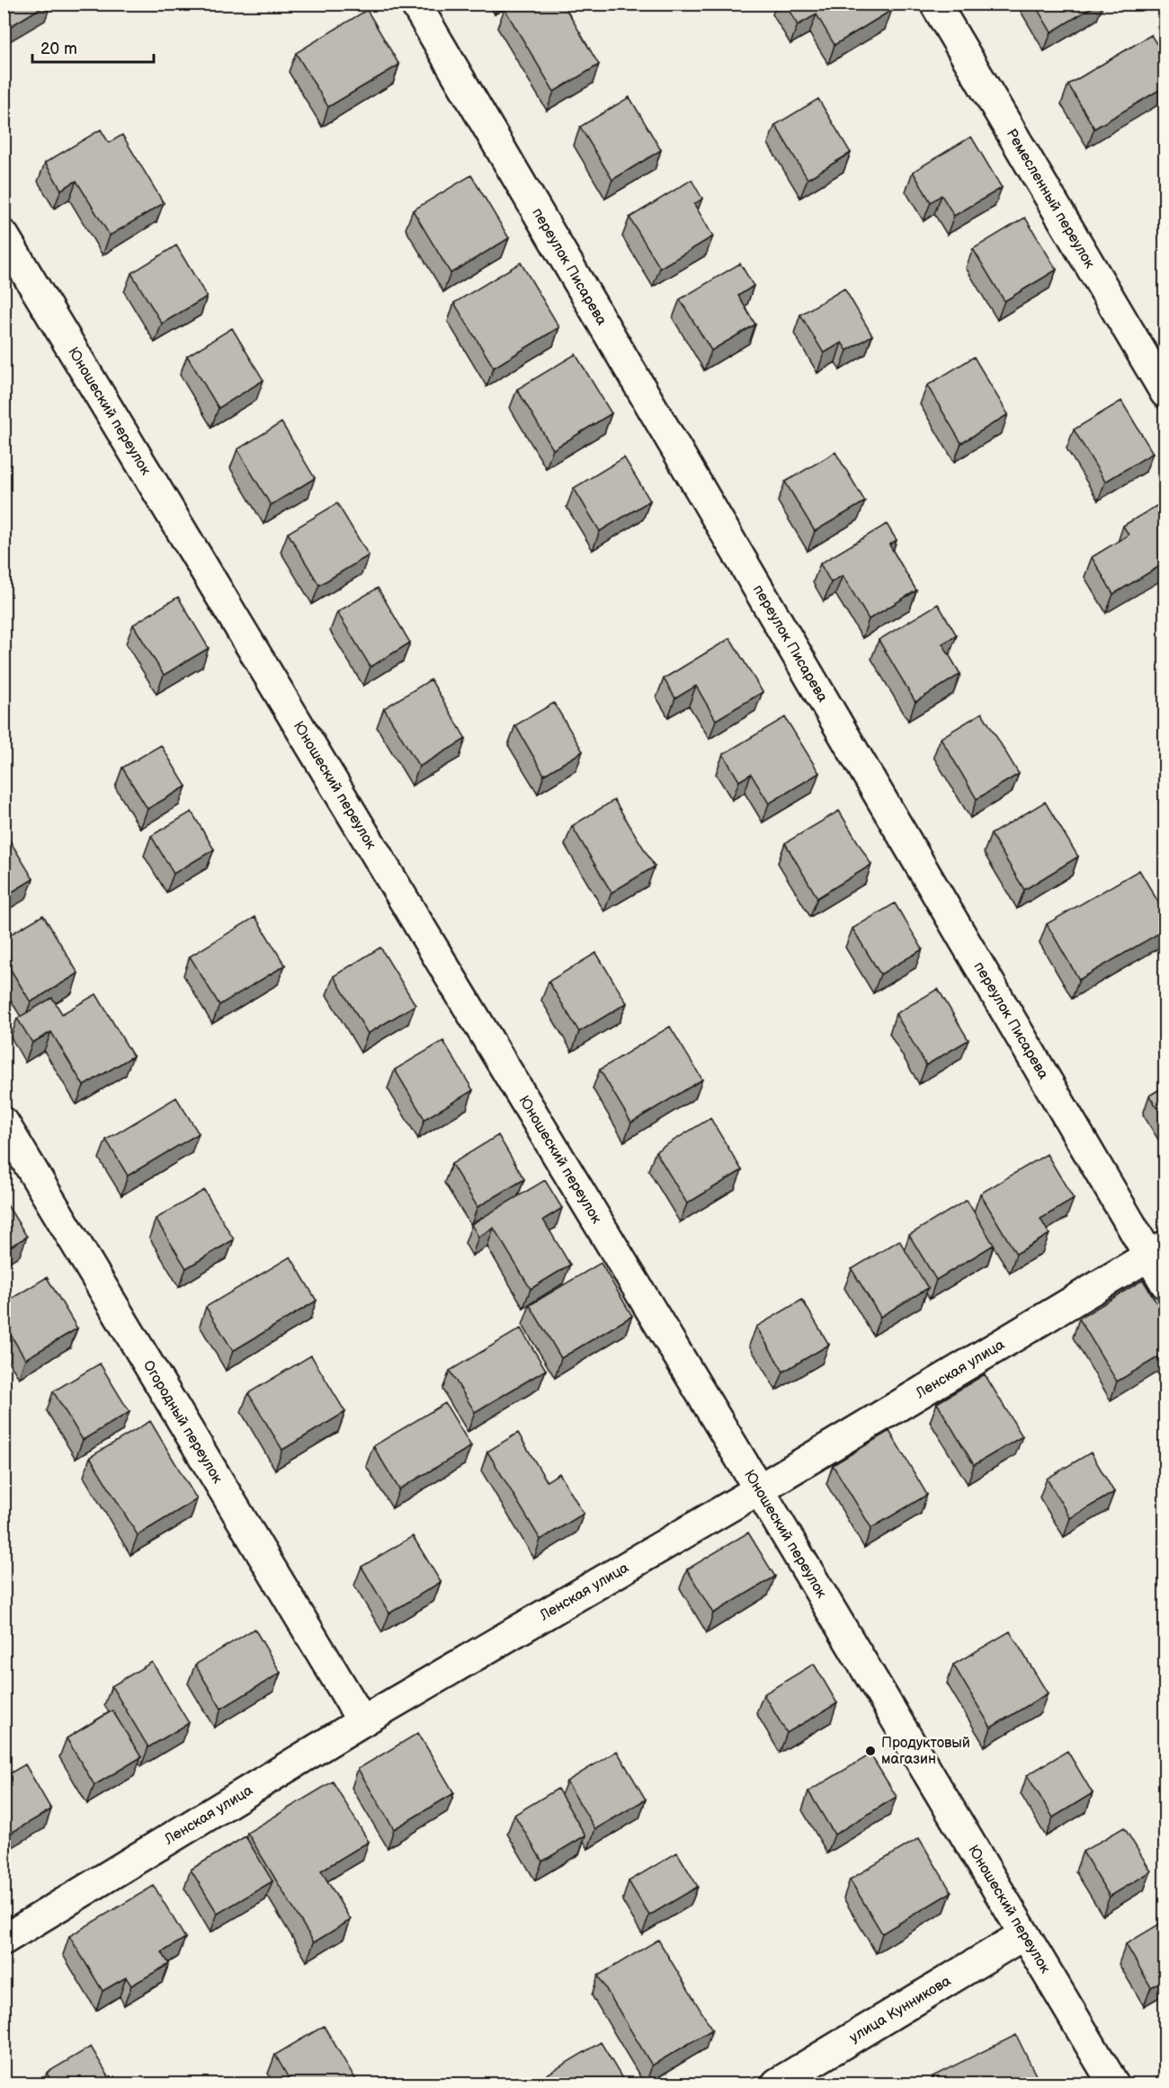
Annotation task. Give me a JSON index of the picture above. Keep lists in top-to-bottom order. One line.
{"streets":{"street":["Ремесленный переулок","переулок Писарева","Юношеский переулок","Ленская улица","Огородный переулок","улица Кунникова"]},"crossings":[["переулок Писарева","Ленская улица"],["Юношеский переулок","Ленская улица"],["Юношеский переулок","улица Кунникова"],["Ленская улица","Огородный переулок"]],"places":["Продуктовый магазин"],"scale_bar":"20 m"}
